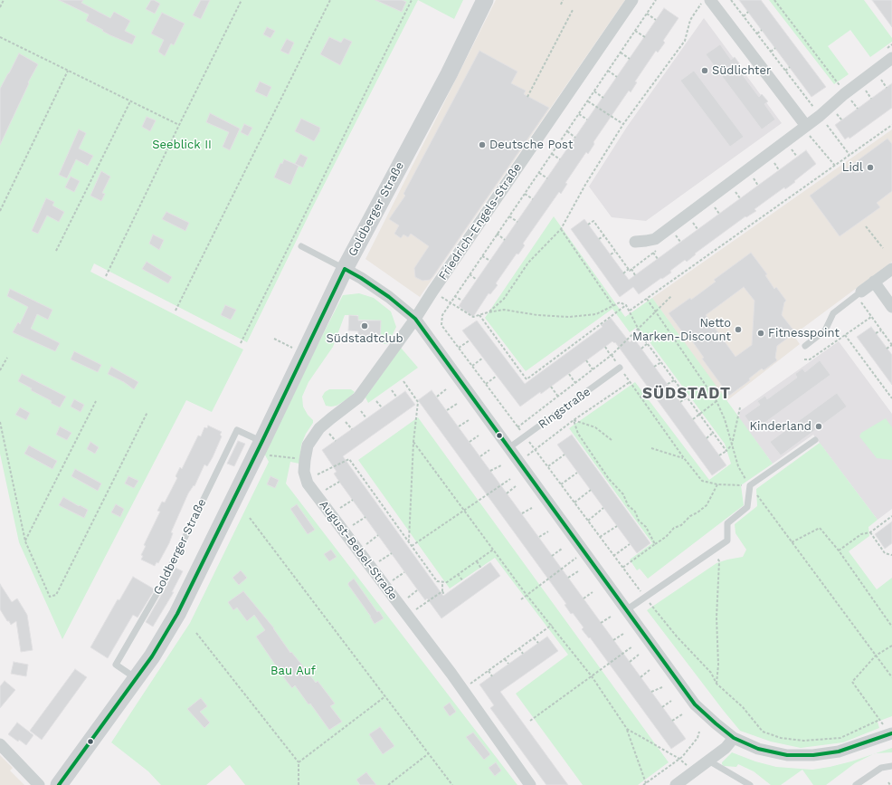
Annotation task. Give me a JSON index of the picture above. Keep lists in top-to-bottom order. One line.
{"streets":{"main road":["Goldberger Straße"],"street":["Friedrich-Engels-Straße","August-Bebel-Straße"],"lane":["Ringstraße"]},"crossings":[["Friedrich-Engels-Straße","August-Bebel-Straße"]],"districts":["SÜDSTADT"],"parks":["Seeblick II","Bau Auf"],"places":["Südlichter","Deutsche Post","Lidl","Südstadtclub","Netto Marken-Discount","Fitnesspoint","Kinderland"]}
